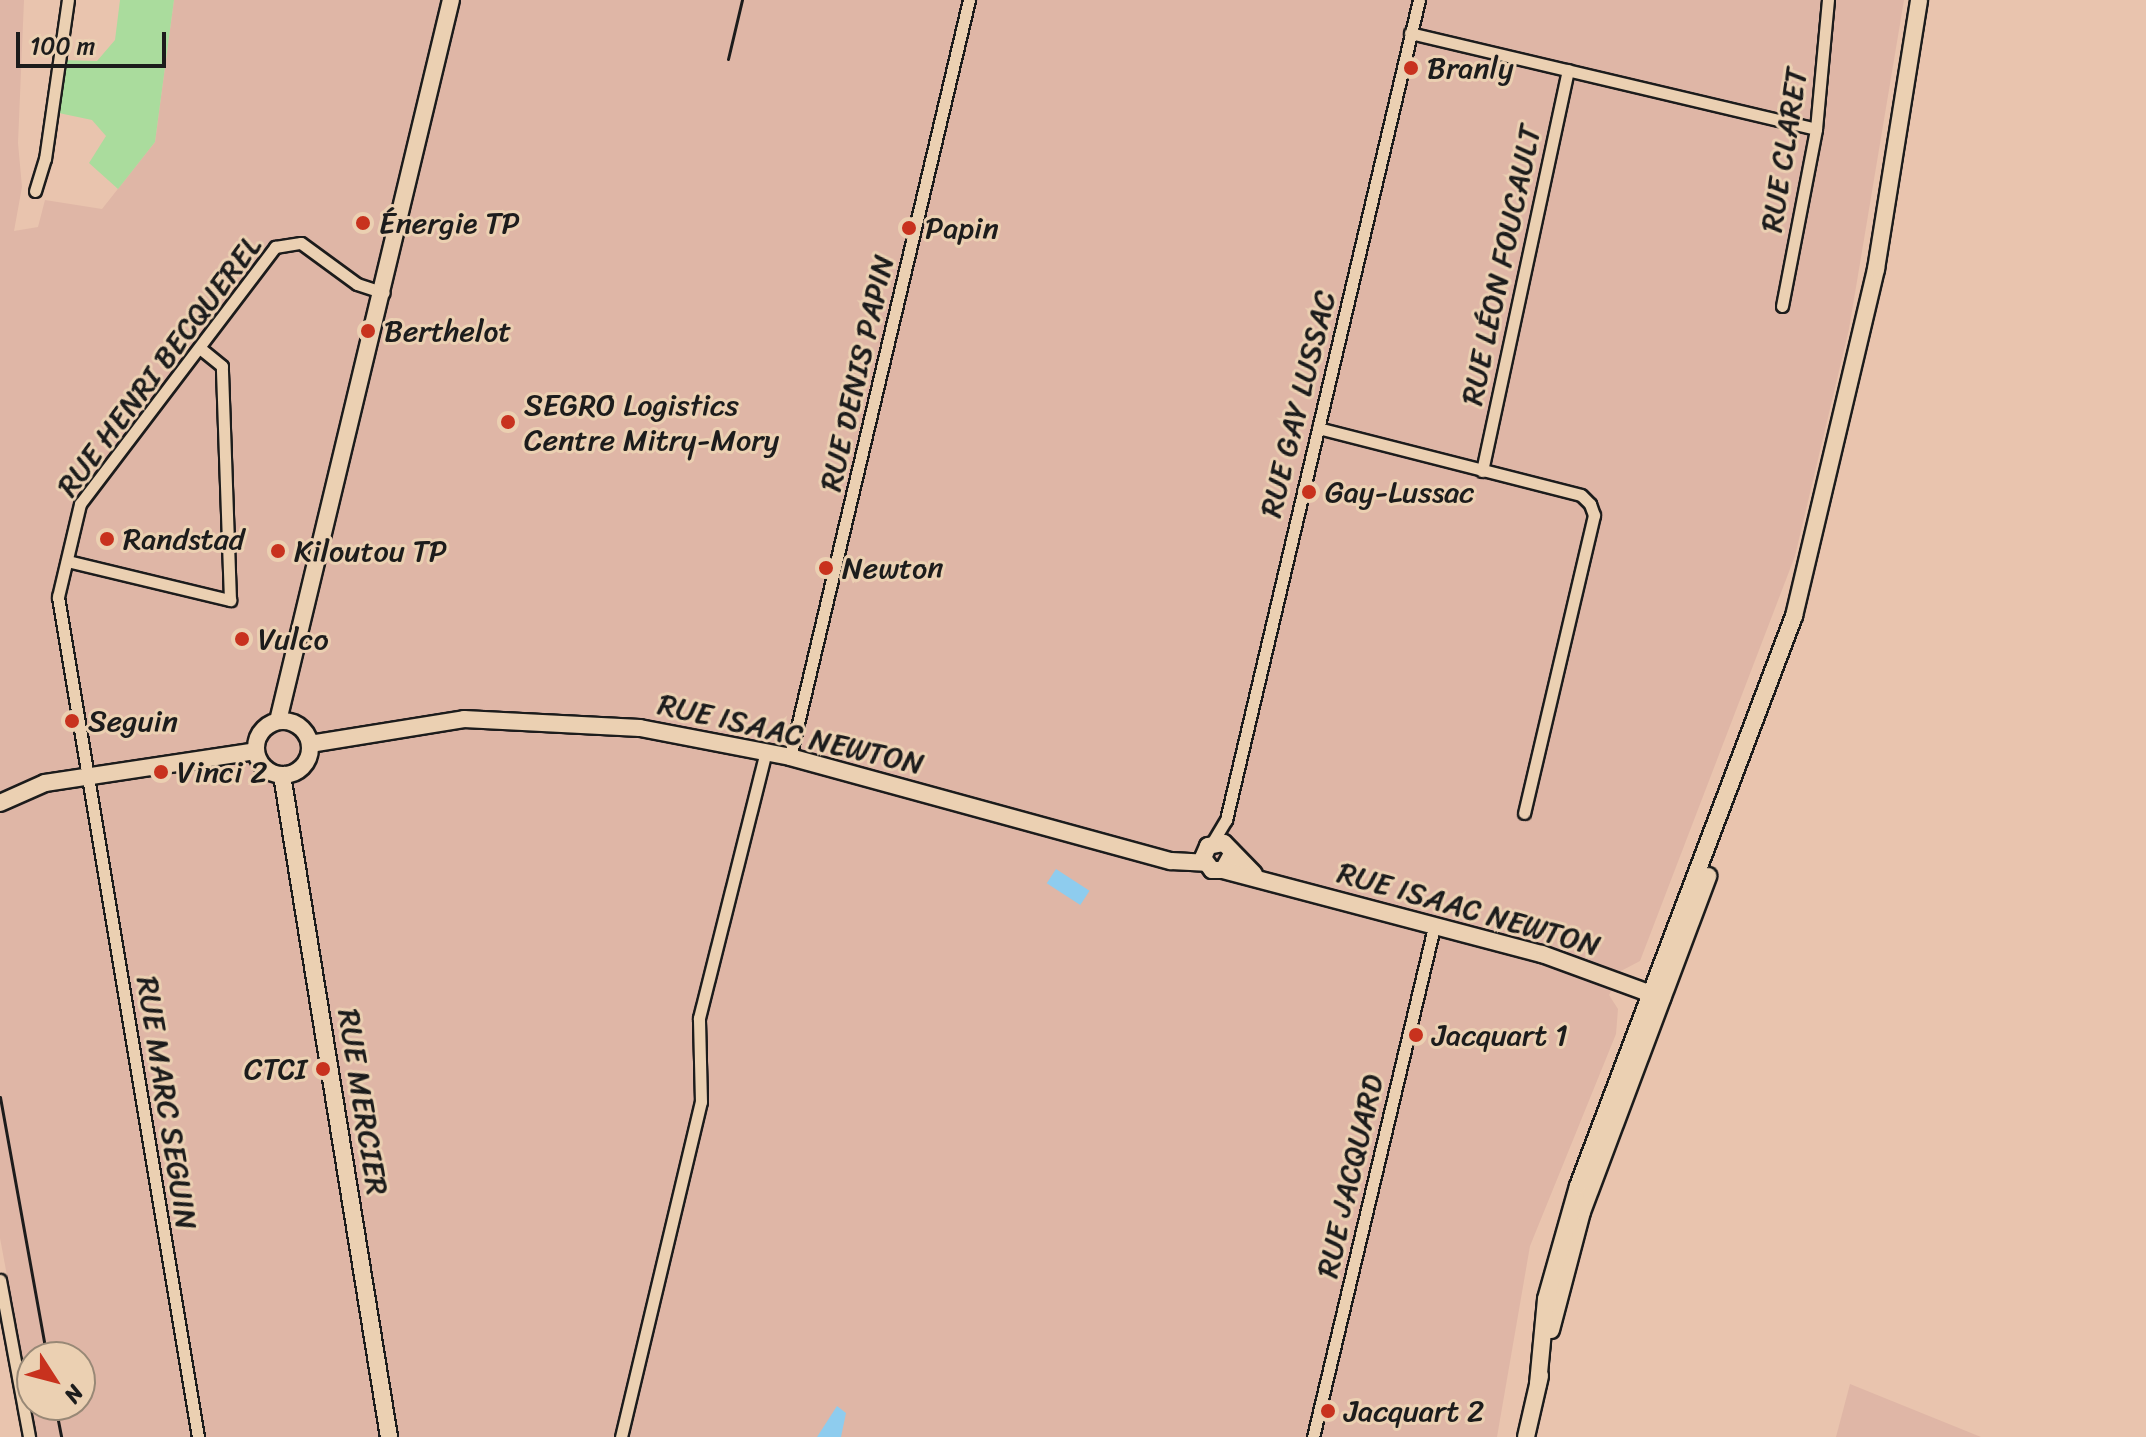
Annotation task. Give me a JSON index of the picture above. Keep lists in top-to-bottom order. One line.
{"streets":{"street":["RUE CLARET","RUE LÉON FOUCAULT","RUE HENRI BECQUEREL","RUE DENIS PAPIN","RUE GAY LUSSAC","RUE ISAAC NEWTON","RUE MERCIER","RUE MARC SEGUIN","RUE JACQUARD"]},"crossings":[["RUE HENRI BECQUEREL","RUE MARC SEGUIN"],["RUE DENIS PAPIN","RUE ISAAC NEWTON"],["RUE GAY LUSSAC","RUE ISAAC NEWTON"],["RUE ISAAC NEWTON","RUE MERCIER"],["RUE ISAAC NEWTON","RUE JACQUARD"]],"places":["Branly","Énergie TP","Papin","Berthelot","SEGRO Logistics Centre Mitry-Mory","Gay-Lussac","Randstad","Kiloutou TP","Newton","Vulco","Seguin","Vinci 2","Jacquart 1","CTCI","Jacquart 2"],"scale_bar":"100 m","north":"bottom right"}
